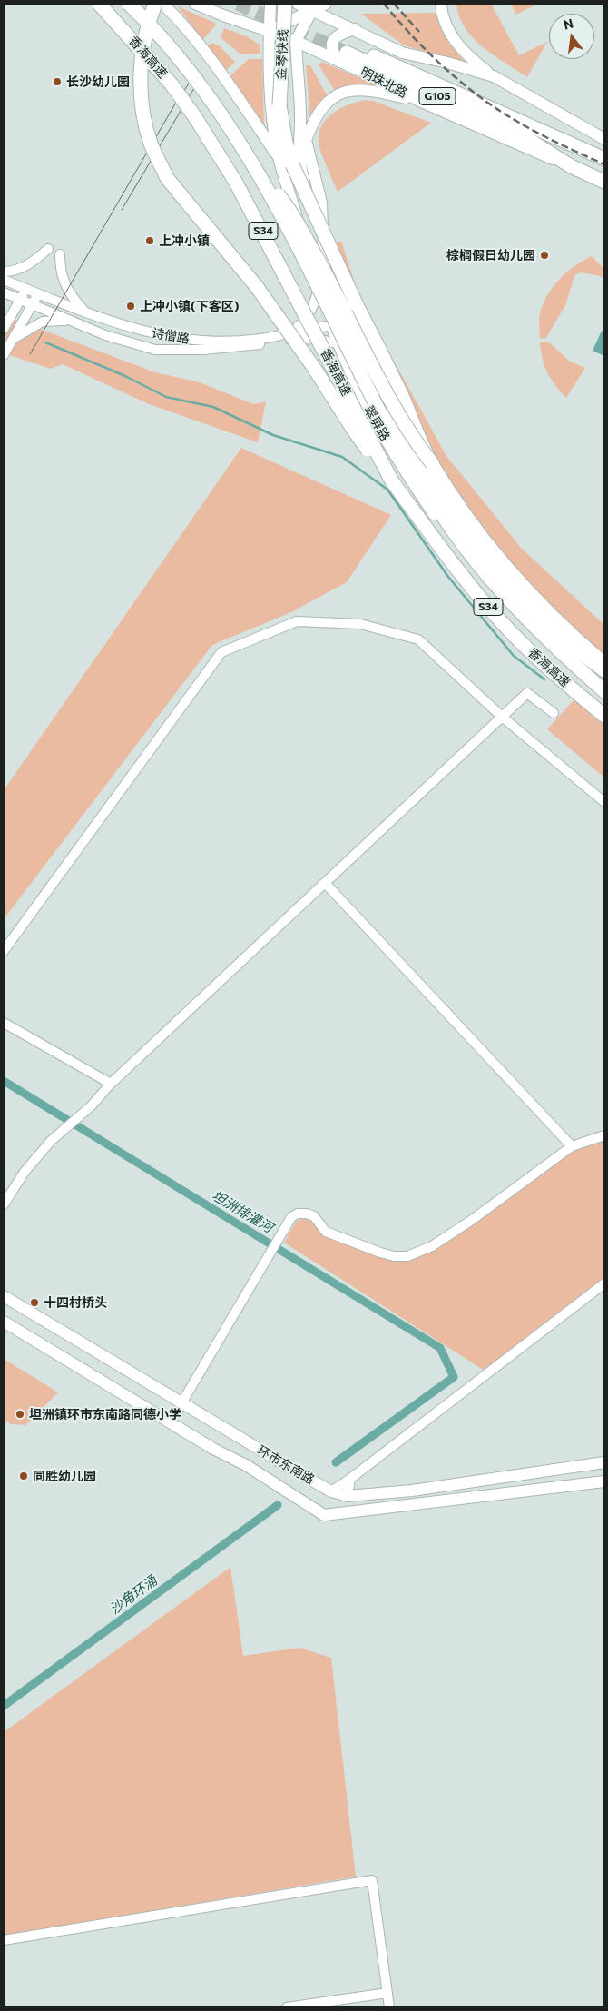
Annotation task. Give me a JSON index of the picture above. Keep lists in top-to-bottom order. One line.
{"streets":{"highway":["金琴快线","香海高速","明珠北路","G105","S34"],"main road":["翠屏路","环市东南路"],"street":["诗僧路"]},"crossings":[["明珠北路","翠屏路"],["诗僧路","翠屏路"]],"water":["坦洲排灌河","沙角环涌"],"places":["长沙幼儿园","上冲小镇","棕榈假日幼儿园","上冲小镇(下客区)","十四村桥头","坦洲镇环市东南路同德小学","同胜幼儿园"],"north":"top"}
